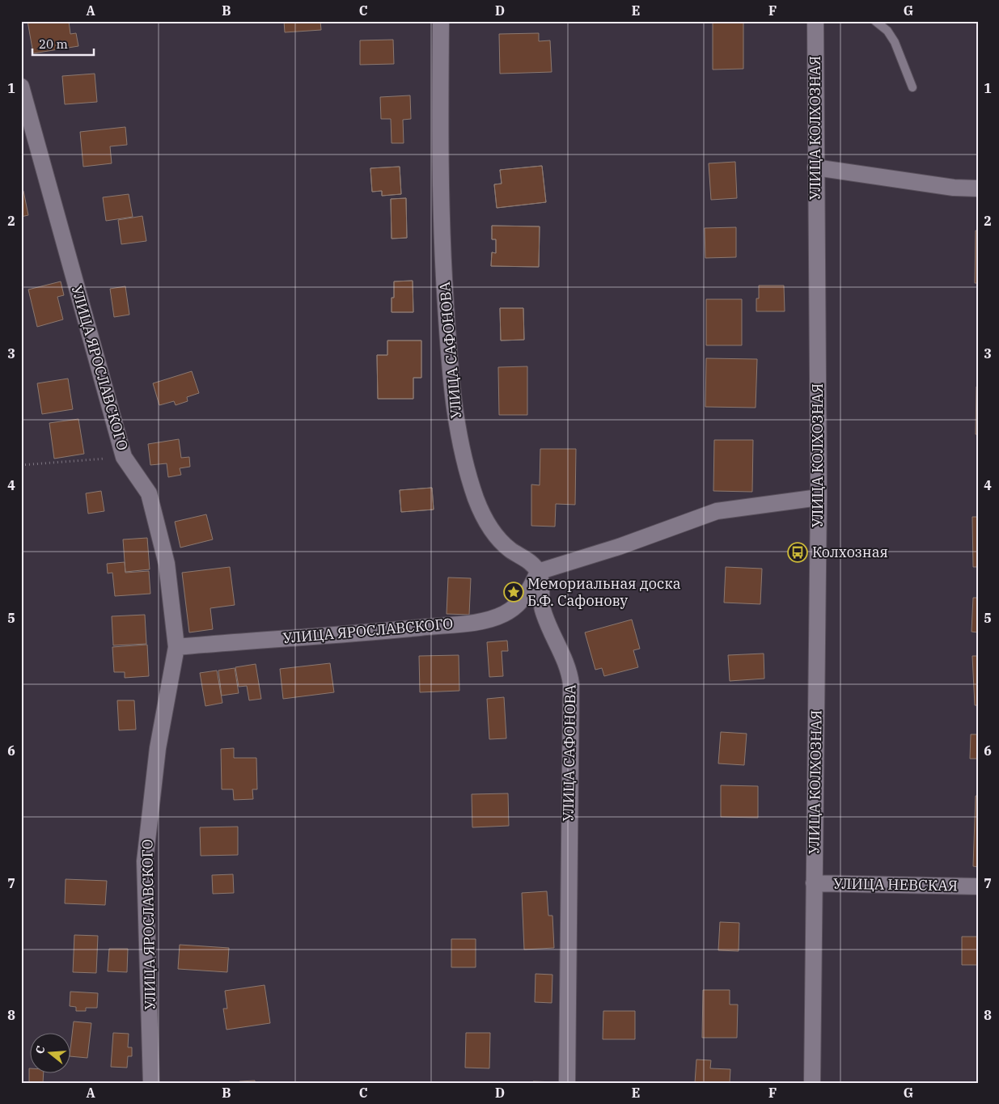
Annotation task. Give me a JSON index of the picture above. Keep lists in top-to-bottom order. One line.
{"streets":{"street":["УЛИЦА КОЛХОЗНАЯ","УЛИЦА САФОНОВА","УЛИЦА ЯРОСЛАВСКОГО","УЛИЦА НЕВСКАЯ"]},"crossings":[["УЛИЦА КОЛХОЗНАЯ","УЛИЦА НЕВСКАЯ"],["УЛИЦА САФОНОВА","УЛИЦА ЯРОСЛАВСКОГО"]],"places":{"bus stop":["Колхозная"],"place":["Мемориальная доска Б.Ф. Сафонову"]},"scale_bar":"20 m","north":"left","grid":{"columns":["A","B","C","D","E","F","G"],"rows":["1","2","3","4","5","6","7","8"]}}
